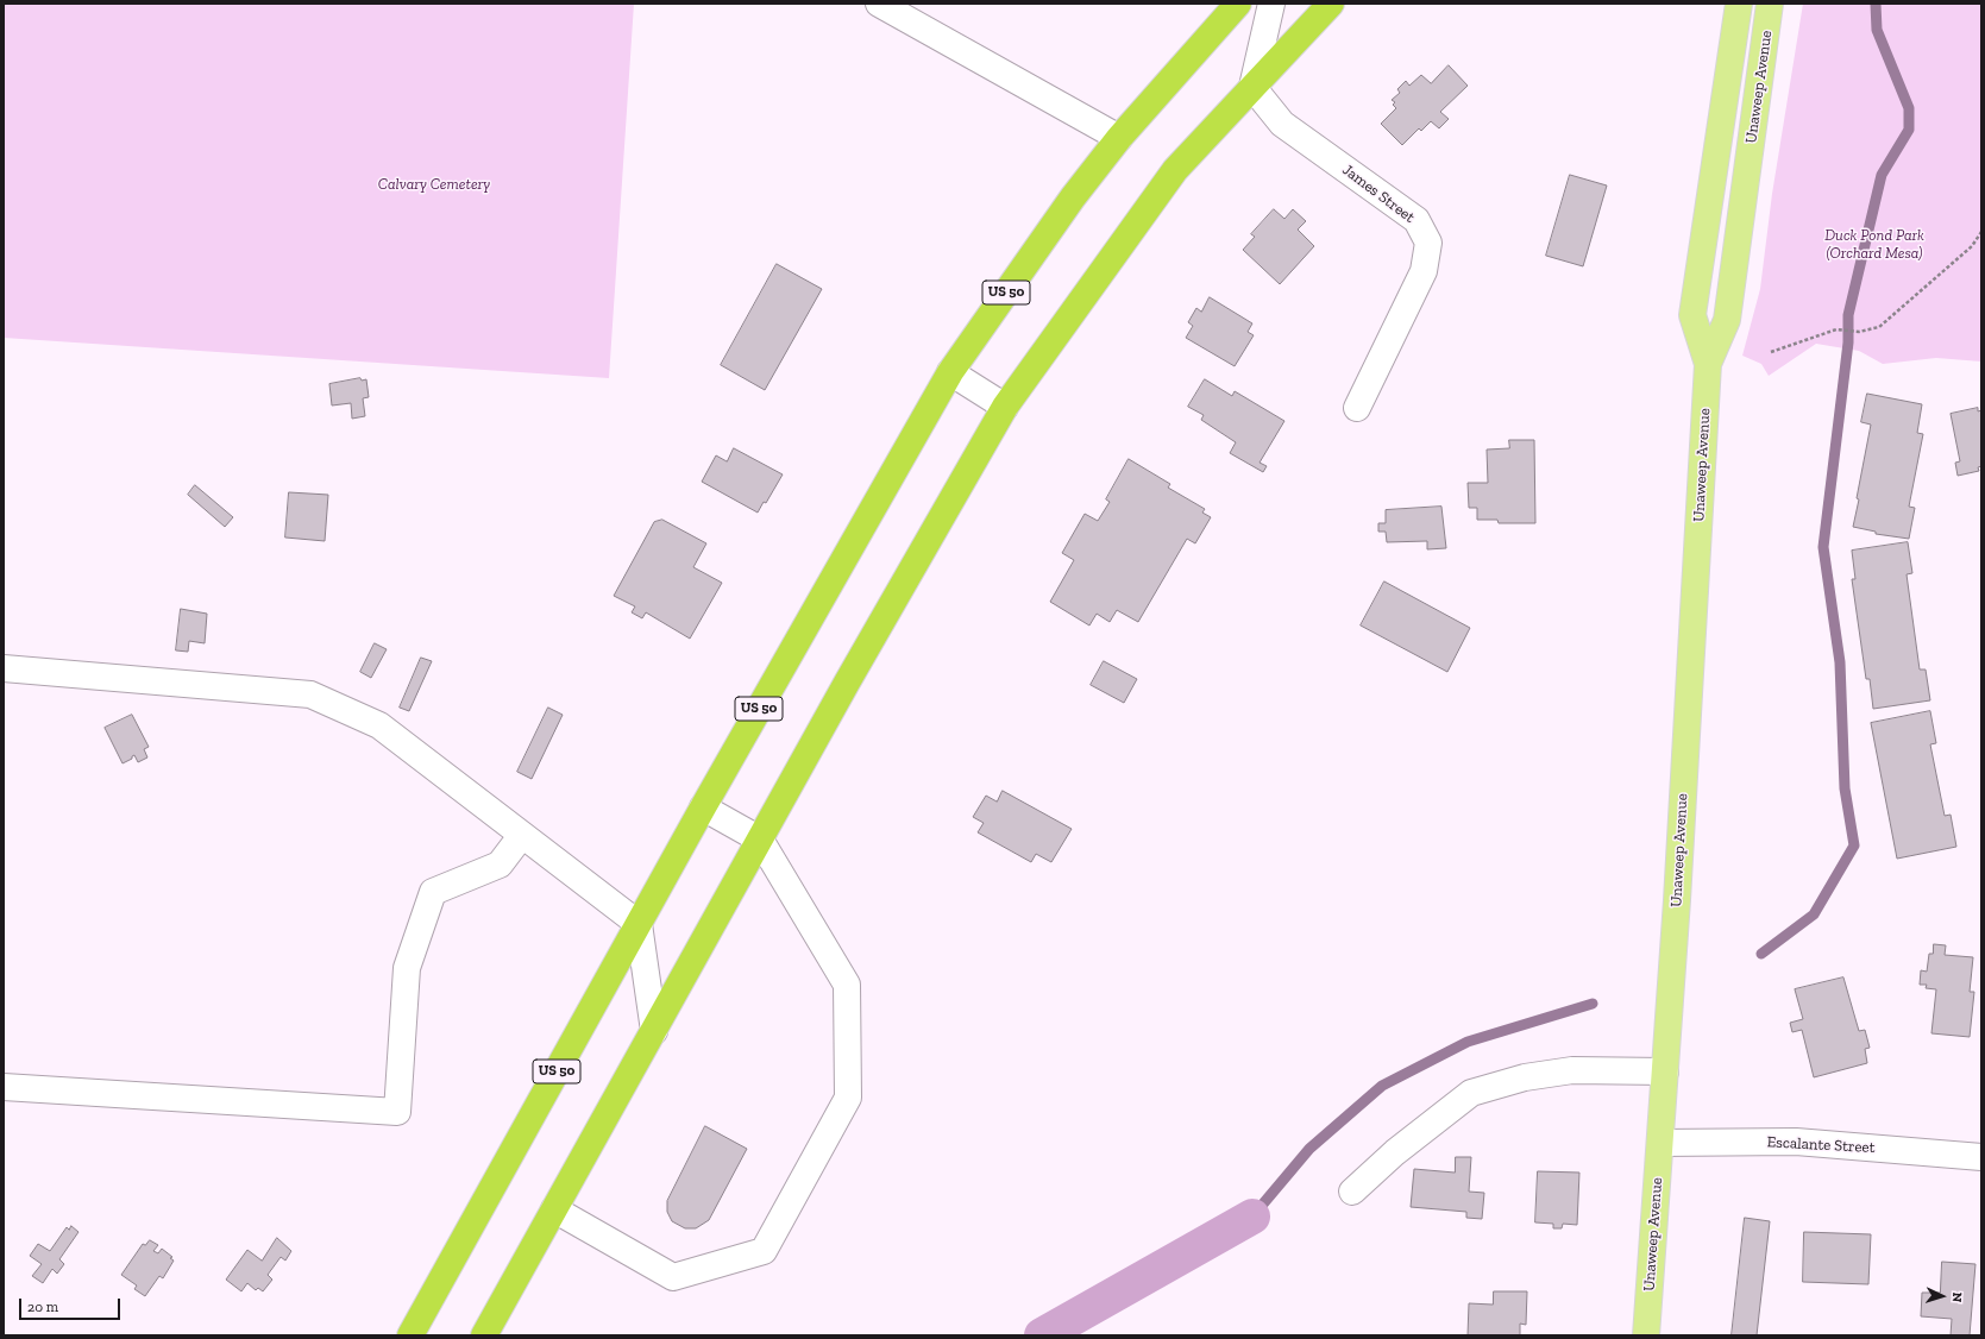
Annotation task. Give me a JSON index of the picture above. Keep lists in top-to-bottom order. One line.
{"streets":{"highway":["US 50"],"main road":["Unaweep Avenue"],"street":["James Street","Escalante Street"]},"crossings":[["Unaweep Avenue","Escalante Street"]],"parks":["Calvary Cemetery","Duck Pond Park (Orchard Mesa)"],"scale_bar":"20 m","north":"right"}
